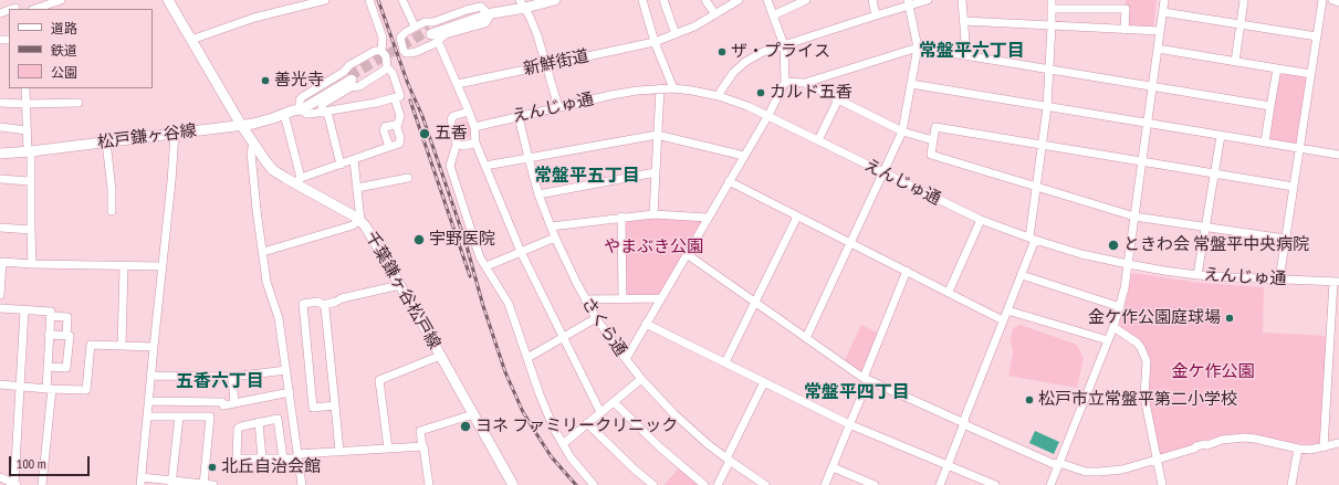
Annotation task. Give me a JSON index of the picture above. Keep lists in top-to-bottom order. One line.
{"streets":{"main road":["松戸鎌ヶ谷線","千葉鎌ヶ谷松戸線"],"street":["新鮮街道","えんじゅ通","さくら通"]},"crossings":[["えんじゅ通","さくら通"],["松戸鎌ヶ谷線","千葉鎌ヶ谷松戸線"]],"districts":["常盤平六丁目","常盤平五丁目","五香六丁目","常盤平四丁目"],"parks":["やまぶき公園","金ケ作公園"],"places":["ザ・プライス","善光寺","カルド五香","五香","宇野医院","ときわ会 常盤平中央病院","金ケ作公園庭球場","松戸市立常盤平第二小学校","ヨネ ファミリークリニック","北丘自治会館"],"legend":["道路","鉄道","公園"],"scale_bar":"100 m"}
